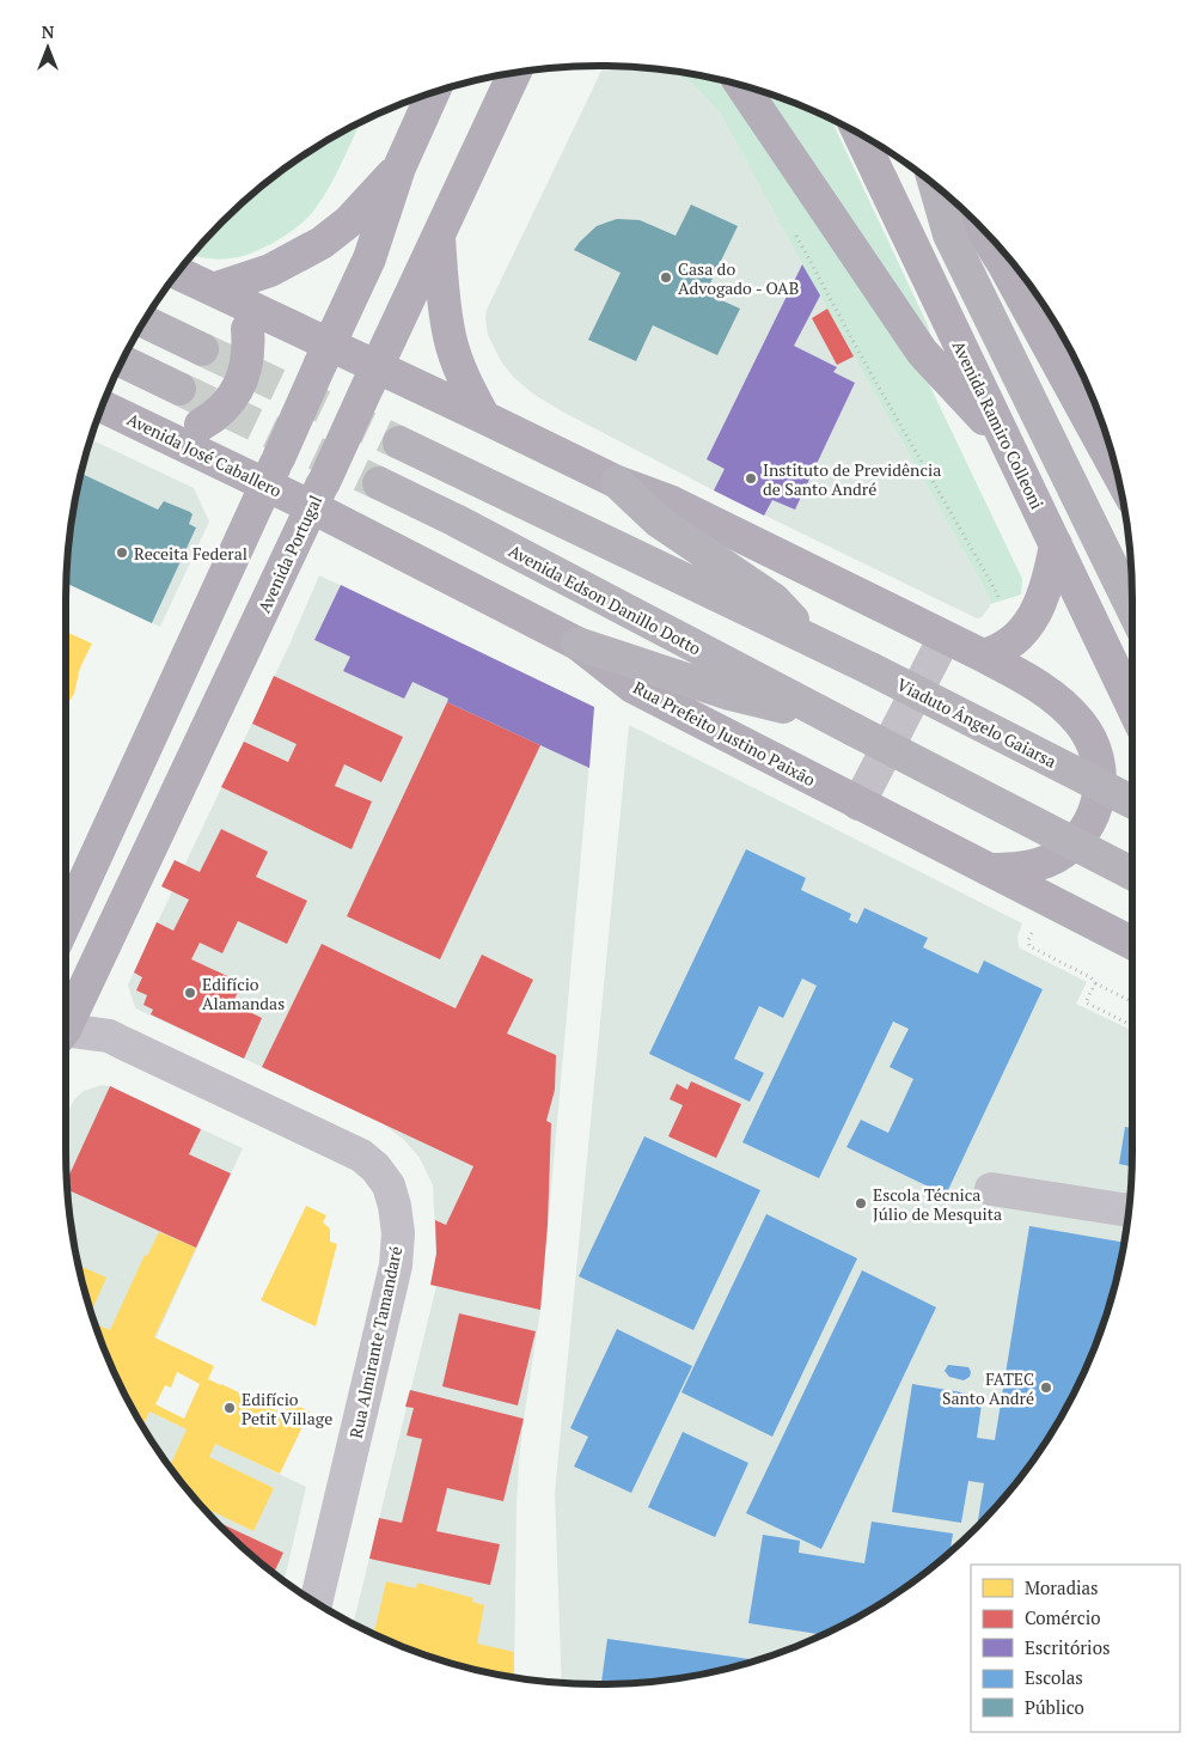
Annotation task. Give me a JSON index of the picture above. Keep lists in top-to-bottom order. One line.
{"streets":{"highway":["Avenida Edson Danillo Dotto","Viaduto Ângelo Gaiarsa"],"main road":["Avenida Ramiro Colleoni","Avenida José Caballero","Avenida Portugal","Rua Prefeito Justino Paixão"],"street":["Rua Almirante Tamandaré"]},"crossings":[["Avenida José Caballero","Avenida Portugal"],["Avenida José Caballero","Rua Prefeito Justino Paixão"],["Avenida Portugal","Rua Prefeito Justino Paixão"]],"places":["Casa do Advogado - OAB","Instituto de Previdência de Santo André","Receita Federal","Edifício Alamandas","Escola Técnica Júlio de Mesquita","FATEC Santo André","Edifício Petit Village"],"legend":["Moradias","Comércio","Escritórios","Escolas","Público"],"north":"top"}
